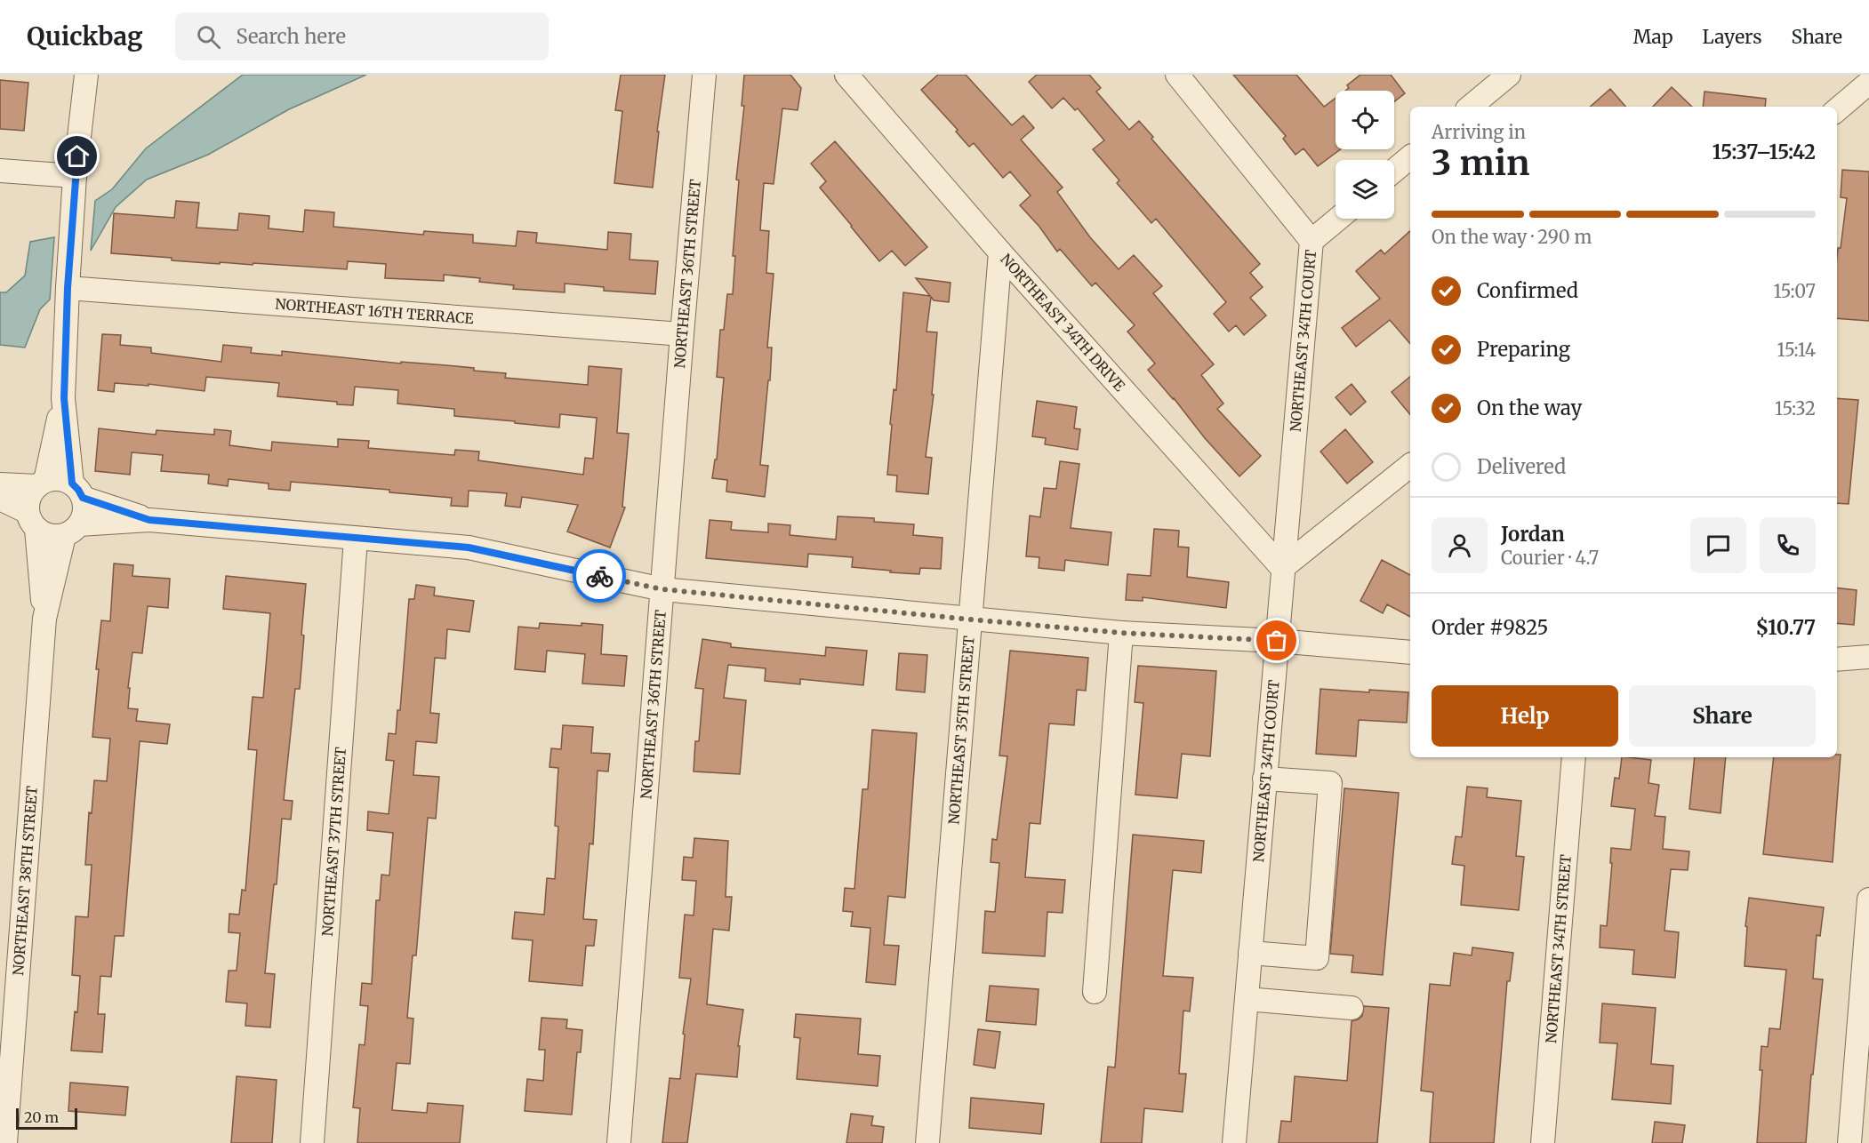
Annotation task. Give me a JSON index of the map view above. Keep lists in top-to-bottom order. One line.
{"streets":{"street":["NORTHEAST 36TH STREET","NORTHEAST 16TH TERRACE","NORTHEAST 34TH DRIVE","NORTHEAST 34TH COURT","NORTHEAST 35TH STREET","NORTHEAST 37TH STREET","NORTHEAST 38TH STREET","NORTHEAST 34TH STREET"]},"crossings":[["NORTHEAST 36TH STREET","NORTHEAST 16TH TERRACE"],["NORTHEAST 34TH DRIVE","NORTHEAST 34TH COURT"],["NORTHEAST 34TH DRIVE","NORTHEAST 35TH STREET"]],"scale_bar":"20 m","page":{"header":"Quickbag","search":"Search here","nav":["Map","Layers","Share"],"heading":["3 min","Arriving in","15:37–15:42"],"panel":["Jordan","Courier · 4.7","Order #9825","$10.77"],"bar":"On the way · 290 m","list":[["Confirmed","15:07"],["Preparing","15:14"],["On the way","15:32"],"Delivered"],"buttons":["Help","Share"],"scale":"20 m"}}
